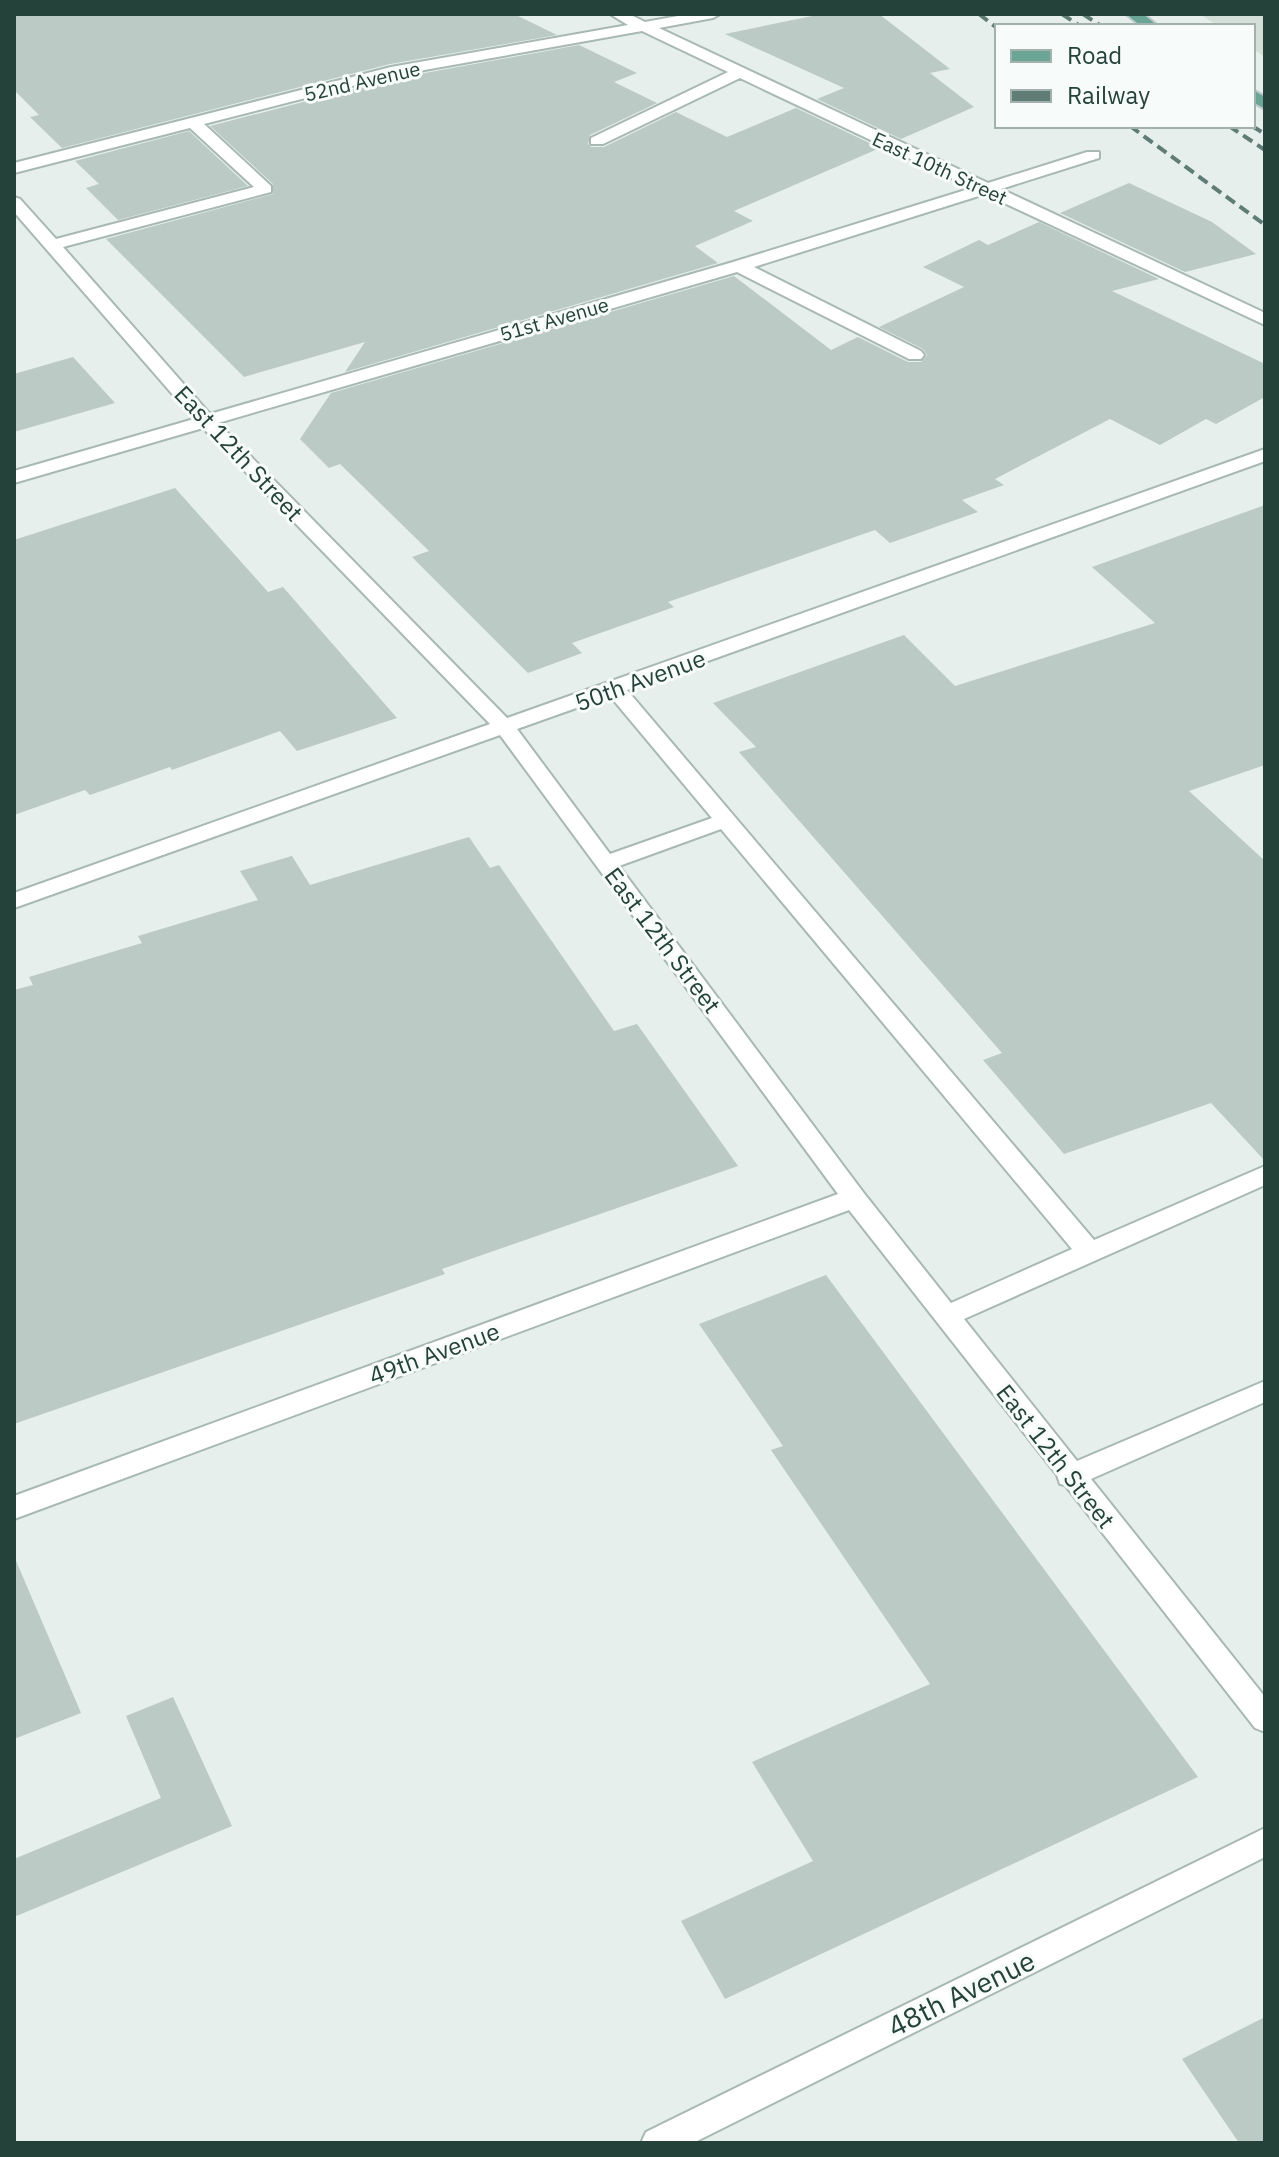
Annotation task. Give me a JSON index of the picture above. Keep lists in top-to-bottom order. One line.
{"streets":{"street":["52nd Avenue","East 10th Street","51st Avenue","East 12th Street","50th Avenue","49th Avenue","48th Avenue"]},"crossings":[["52nd Avenue","East 10th Street"],["East 10th Street","51st Avenue"],["51st Avenue","East 12th Street"],["East 12th Street","50th Avenue"],["East 12th Street","49th Avenue"]],"legend":["Road","Railway"]}
